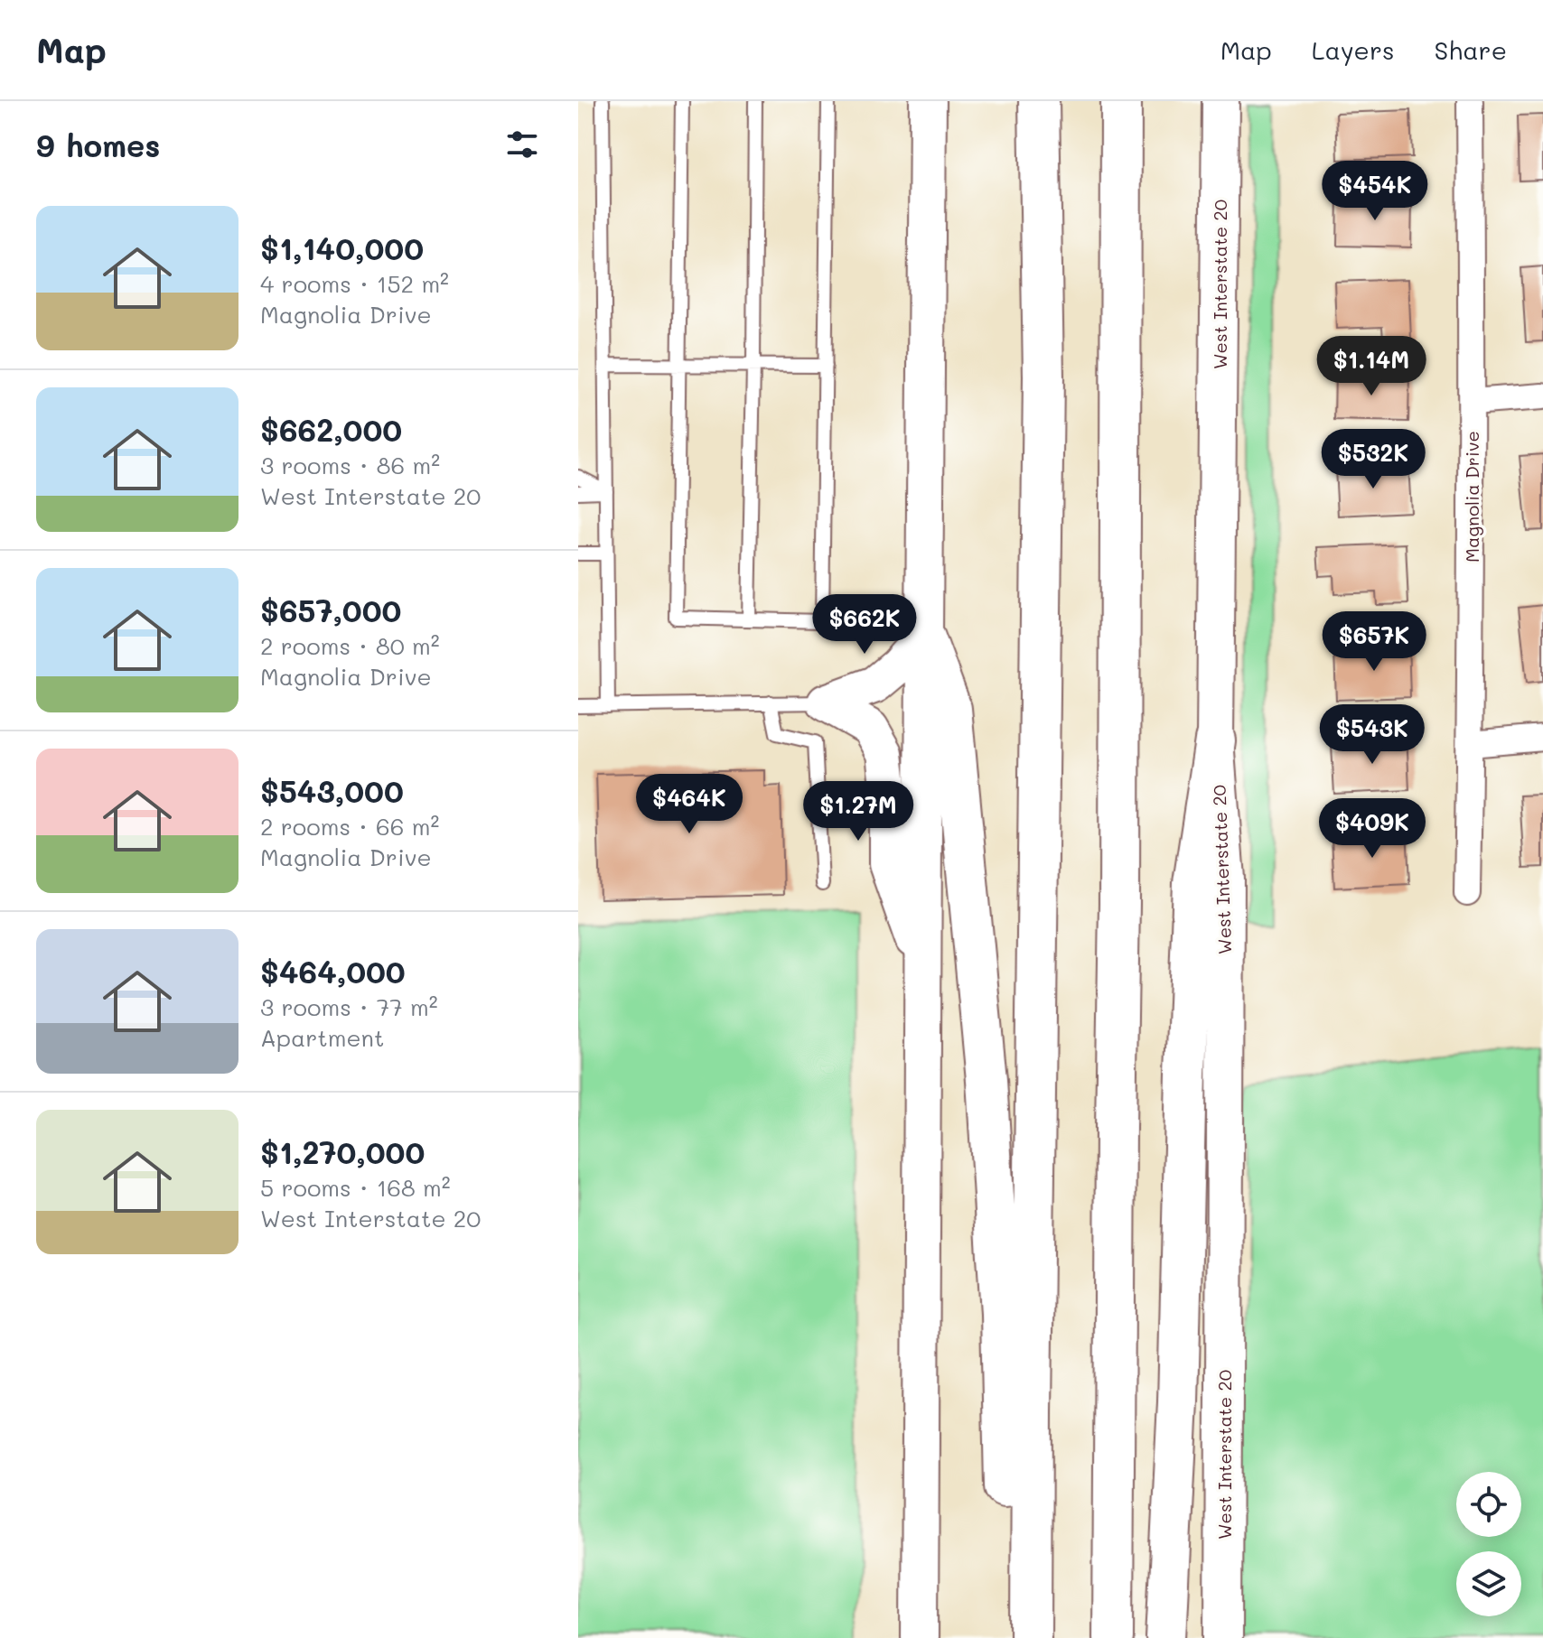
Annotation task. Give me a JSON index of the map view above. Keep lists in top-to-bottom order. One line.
{"streets":{"main road":["West Interstate 20"],"street":["Magnolia Drive"]},"page":{"header":"Map","nav":["Map","Layers","Share"],"heading":"9 homes","price":["$454K","$1.14M","$532K","$662K","$657K","$543K","$464K","$1.27M","$409K"],"list":[{"name":"$1,140,000","note":"4 rooms · 152 m² · Magnolia Drive"},{"name":"$662,000","note":"3 rooms · 86 m² · West Interstate 20"},{"name":"$657,000","note":"2 rooms · 80 m² · Magnolia Drive"},{"name":"$543,000","note":"2 rooms · 66 m² · Magnolia Drive"},{"name":"$464,000","note":"3 rooms · 77 m² · Apartment"},{"name":"$1,270,000","note":"5 rooms · 168 m² · West Interstate 20"}]}}
